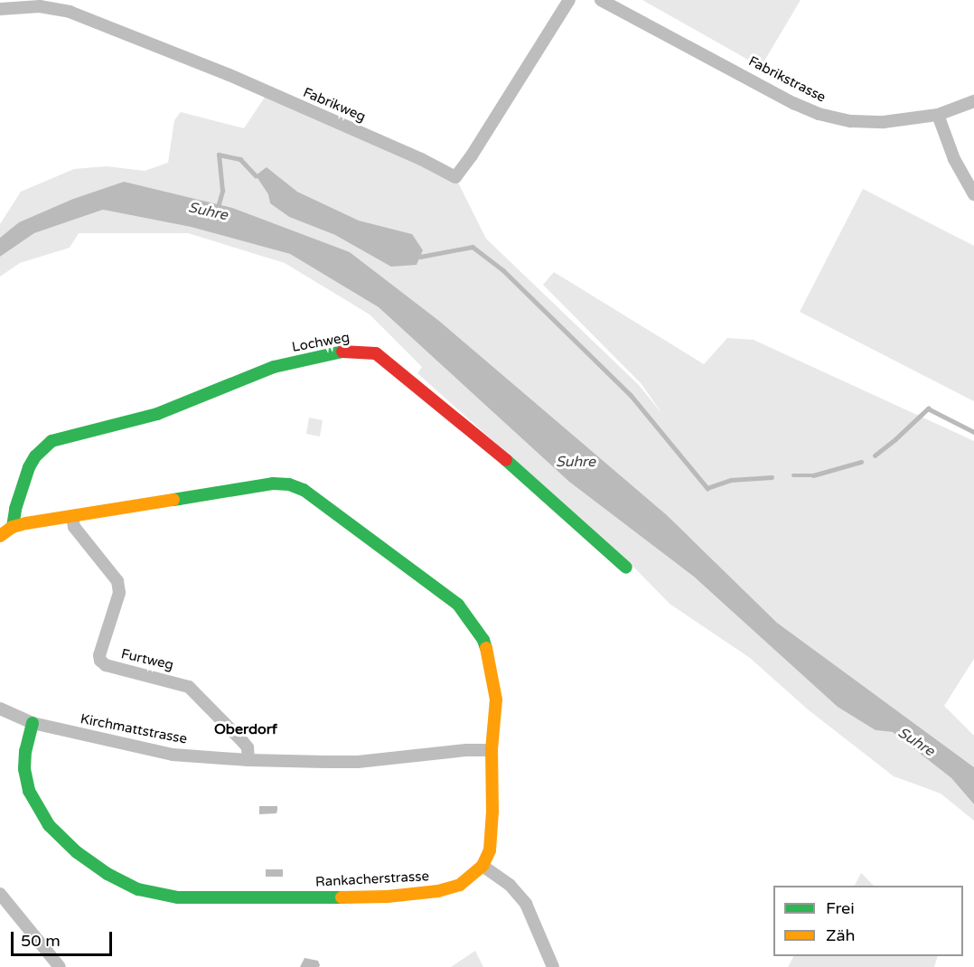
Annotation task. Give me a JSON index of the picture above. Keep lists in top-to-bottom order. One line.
{"streets":{"street":["Fabrikstrasse","Fabrikweg","Lochweg","Furtweg","Kirchmattstrasse","Rankacherstrasse"]},"crossings":[["Furtweg","Kirchmattstrasse"],["Kirchmattstrasse","Rankacherstrasse"]],"districts":["Oberdorf"],"water":["Suhre"],"legend":["Frei","Zäh"],"scale_bar":"50 m"}
